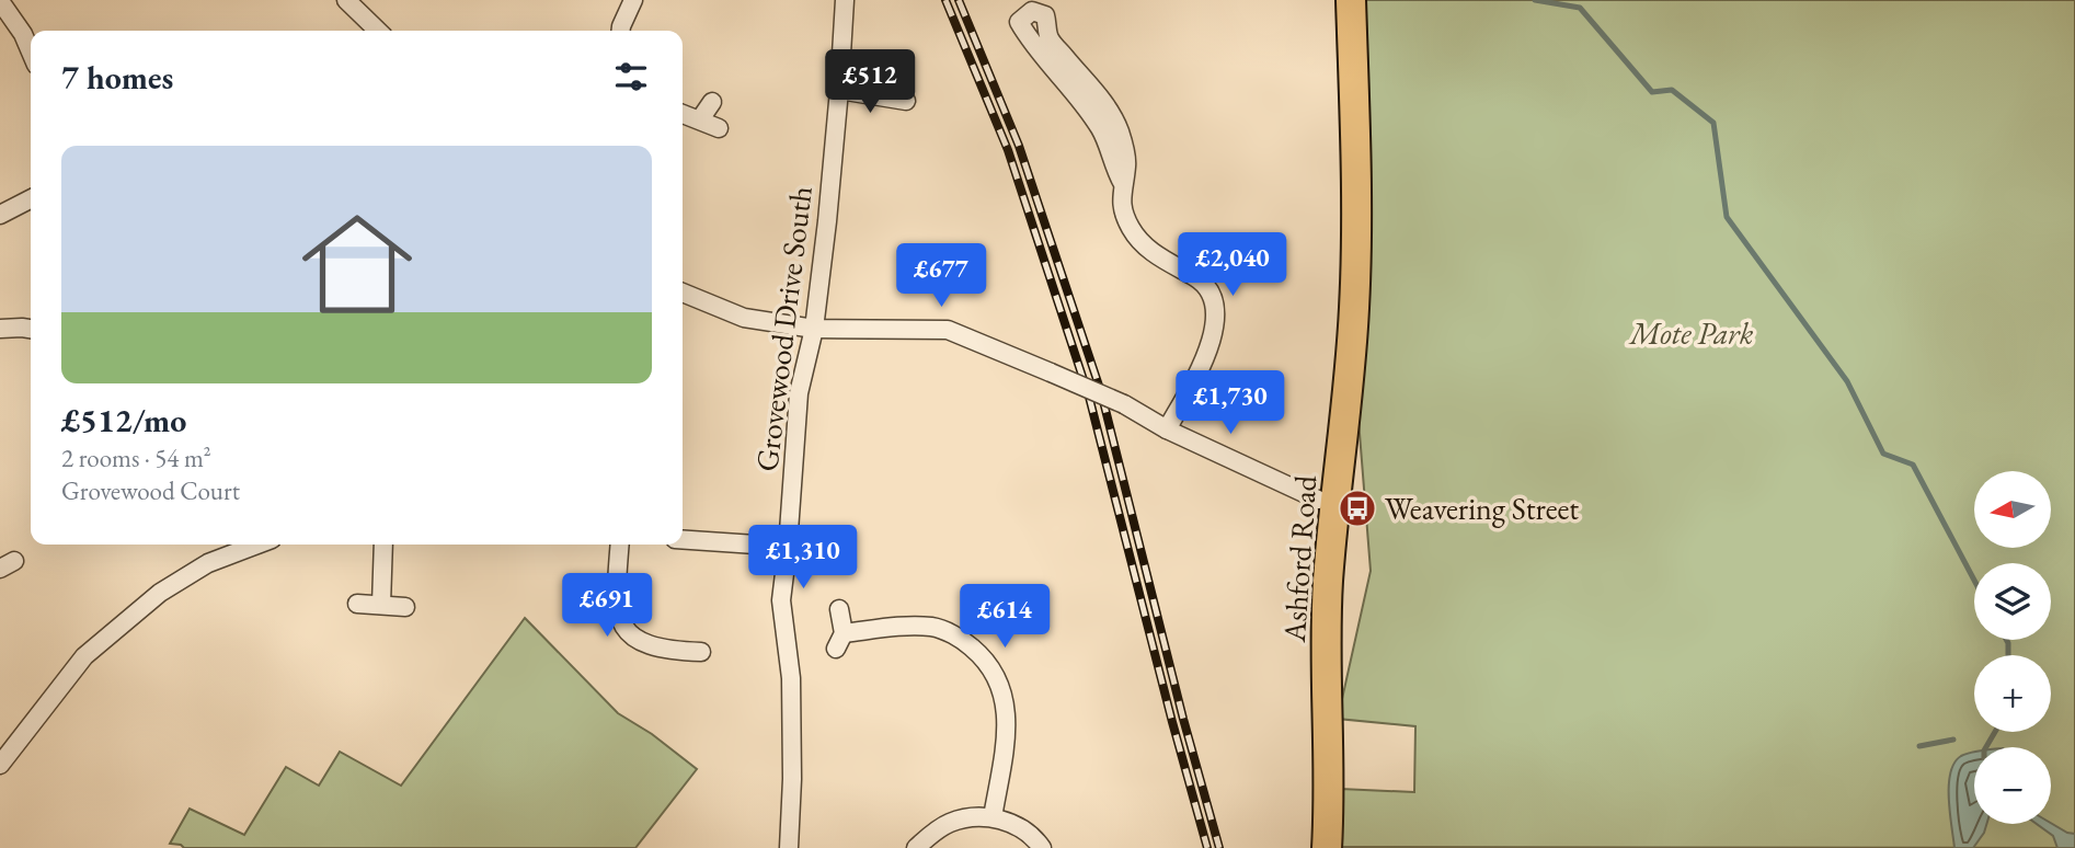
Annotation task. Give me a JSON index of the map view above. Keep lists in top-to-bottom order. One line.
{"streets":{"main road":["Ashford Road"],"street":["Grovewood Drive South"]},"parks":["Mote Park"],"places":{"bus stop":["Weavering Street"]},"north":"left","page":{"heading":"7 homes","price":["£512","£2,040","£677","£1,730","£1,310","£691","£614"],"list":[{"name":"£512/mo","note":"2 rooms · 54 m² · Grovewood Court"}],"map_buttons":["+","−"]}}
